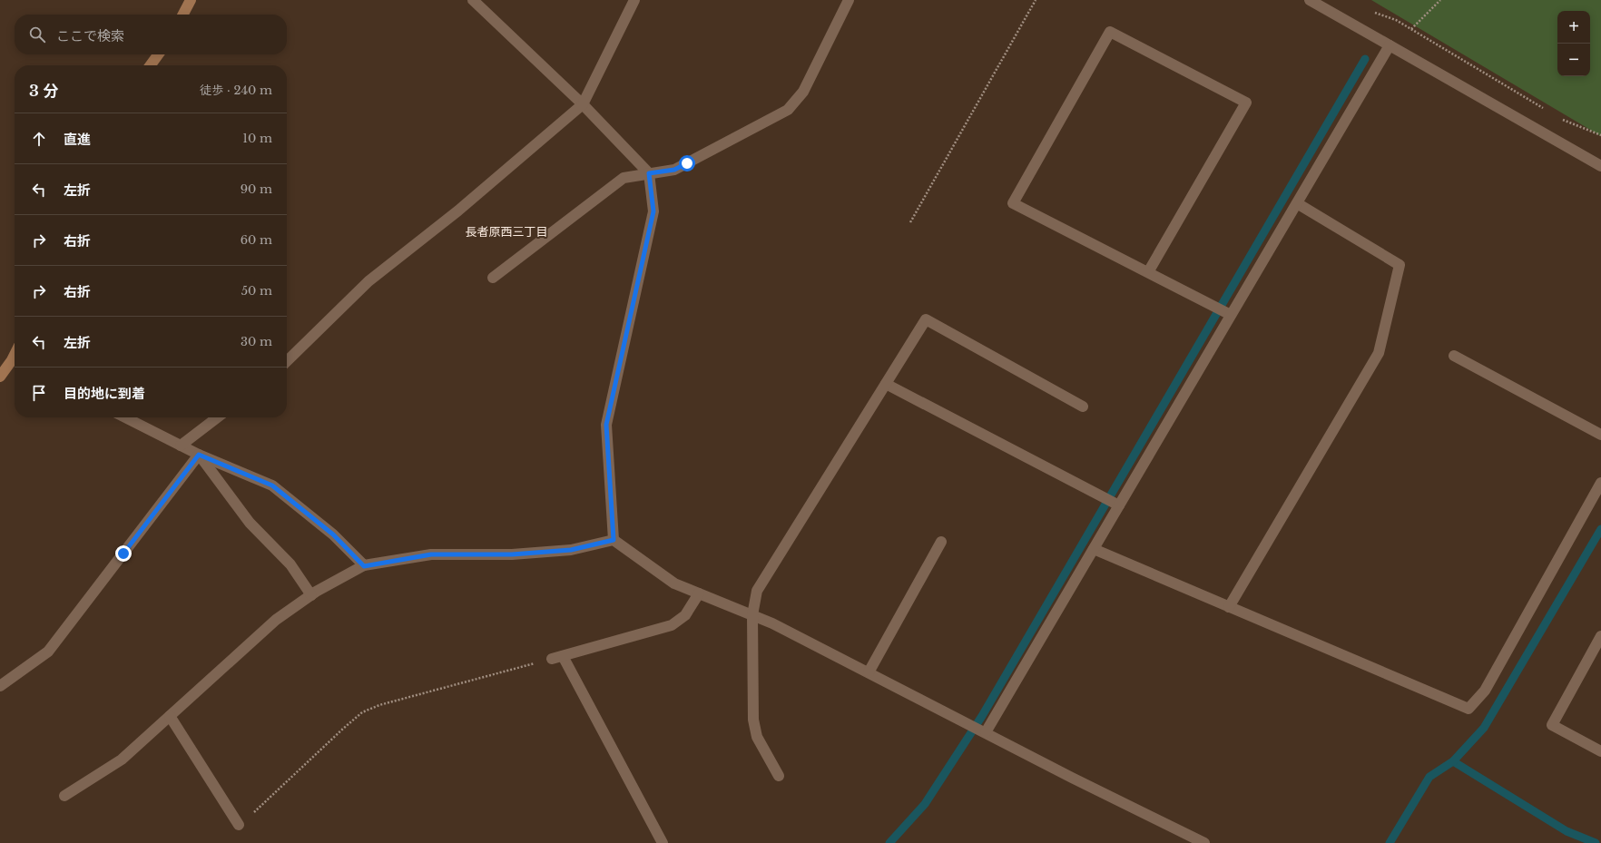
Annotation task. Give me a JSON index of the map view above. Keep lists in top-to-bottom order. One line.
{"districts":["長者原西三丁目"],"page":{"map_buttons":["+","−"],"search":"ここで検索","heading":["3 分","徒歩 · 240 m"],"list":[["直進","10 m"],["左折","90 m"],["右折","60 m"],["右折","50 m"],["左折","30 m"],"目的地に到着"]}}
